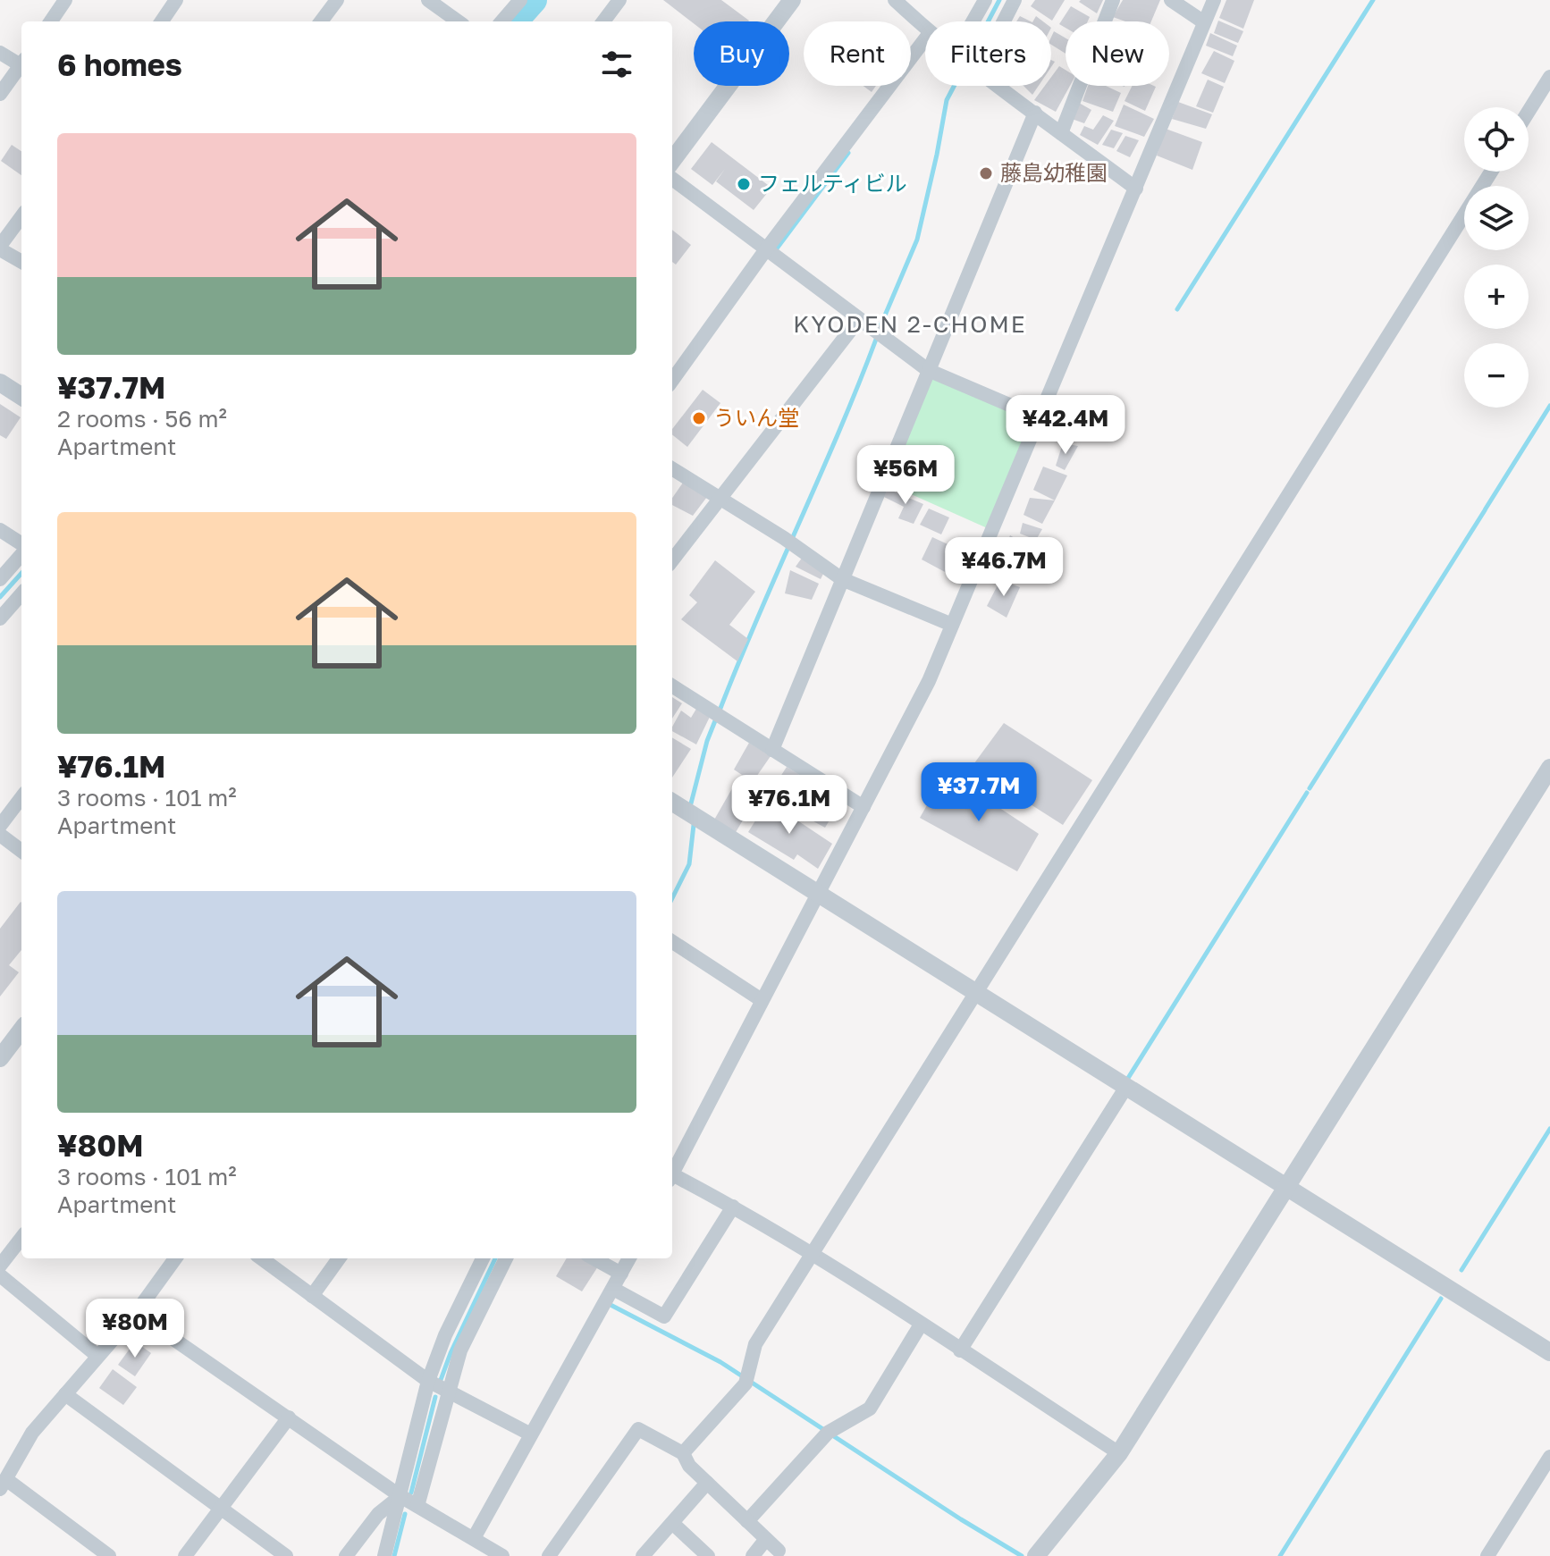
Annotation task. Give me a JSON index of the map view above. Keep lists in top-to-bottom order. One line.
{"districts":["KYODEN 2-CHOME"],"places":["藤島幼稚園","フェルティビル","ういん堂"],"page":{"chip":["Buy","Rent","Filters","New"],"heading":"6 homes","map_buttons":["+","−"],"list":[{"name":"¥37.7M","note":"2 rooms · 56 m² · Apartment"},{"name":"¥76.1M","note":"3 rooms · 101 m² · Apartment"},{"name":"¥80M","note":"3 rooms · 101 m² · Apartment"}],"price":["¥42.4M","¥56M","¥46.7M","¥37.7M","¥76.1M","¥80M"]}}
